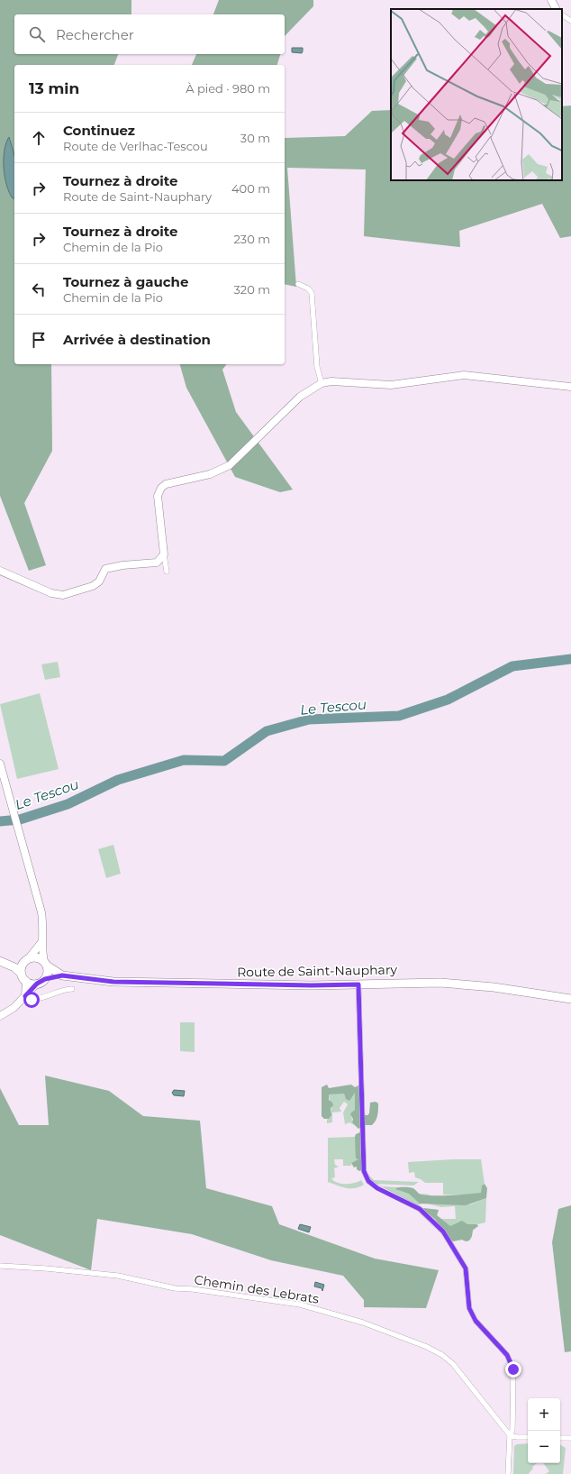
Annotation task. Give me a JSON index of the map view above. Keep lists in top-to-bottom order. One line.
{"streets":{"main road":["Route de Saint-Nauphary"],"street":["Chemin des Lebrats"]},"water":["Le Tescou"],"page":{"search":"Rechercher","heading":["13 min","À pied · 980 m"],"list":[["Continuez","Route de Verlhac-Tescou","30 m"],["Tournez à droite","Route de Saint-Nauphary","400 m"],["Tournez à droite","Chemin de la Pio","230 m"],["Tournez à gauche","Chemin de la Pio","320 m"],"Arrivée à destination"],"map_buttons":["+","−"]}}
